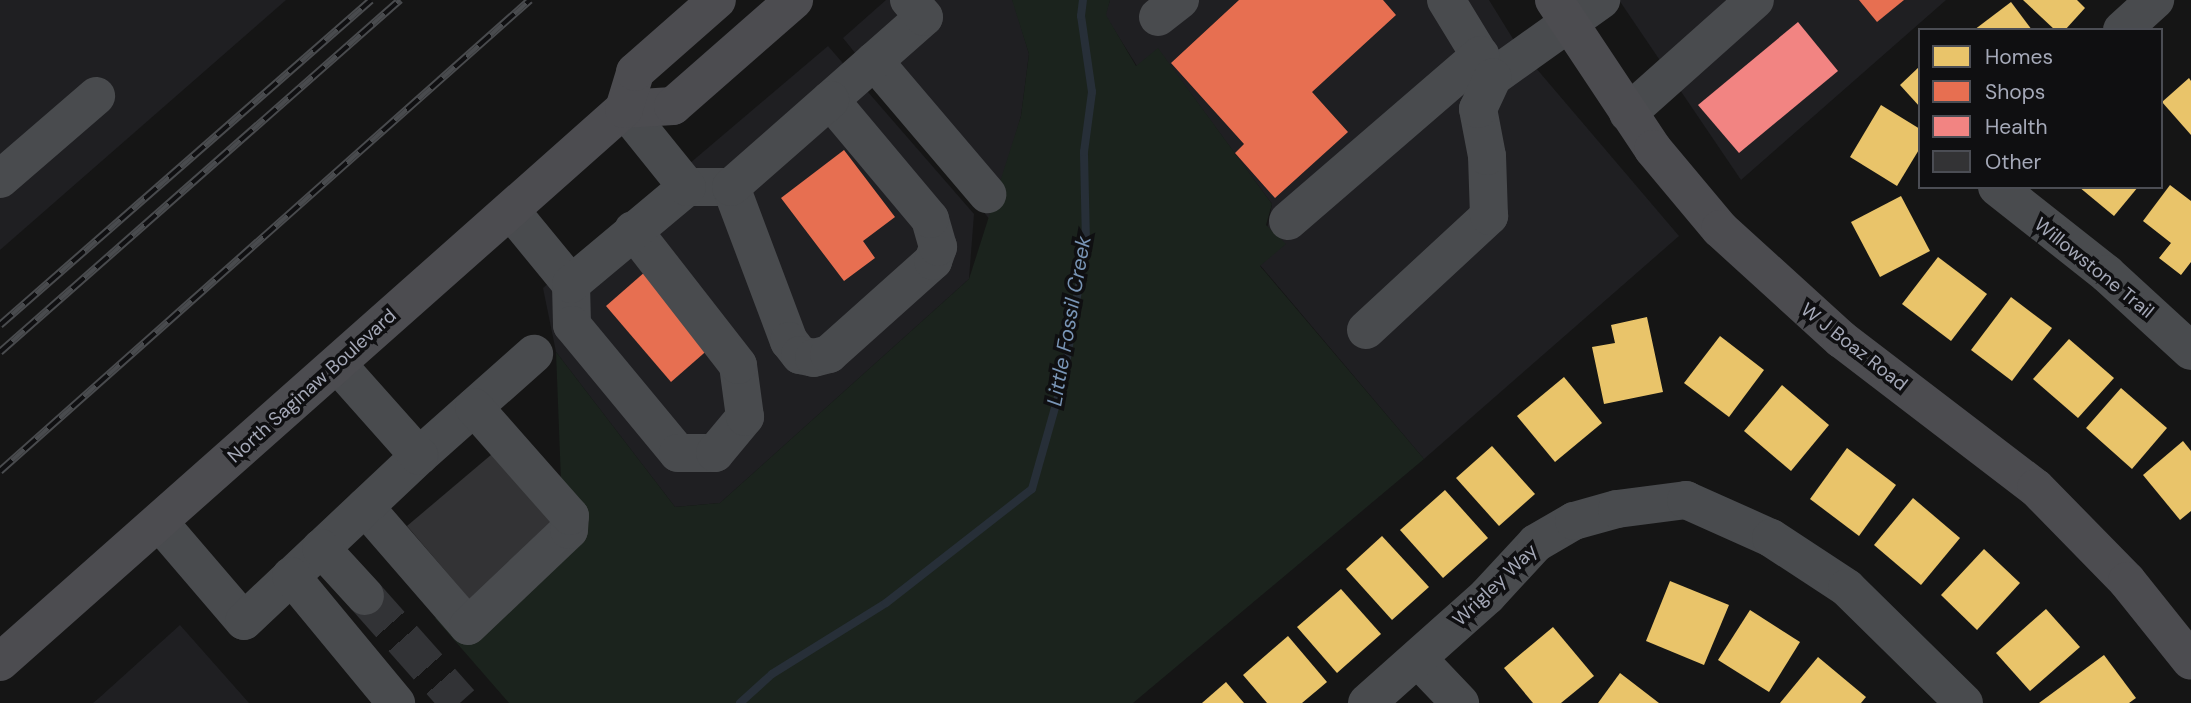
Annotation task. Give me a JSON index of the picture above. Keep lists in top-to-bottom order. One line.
{"streets":{"main road":["W J Boaz Road","North Saginaw Boulevard"],"street":["Willowstone Trail","Wrigley Way"]},"water":["Little Fossil Creek"],"legend":["Homes","Shops","Health","Other"]}
